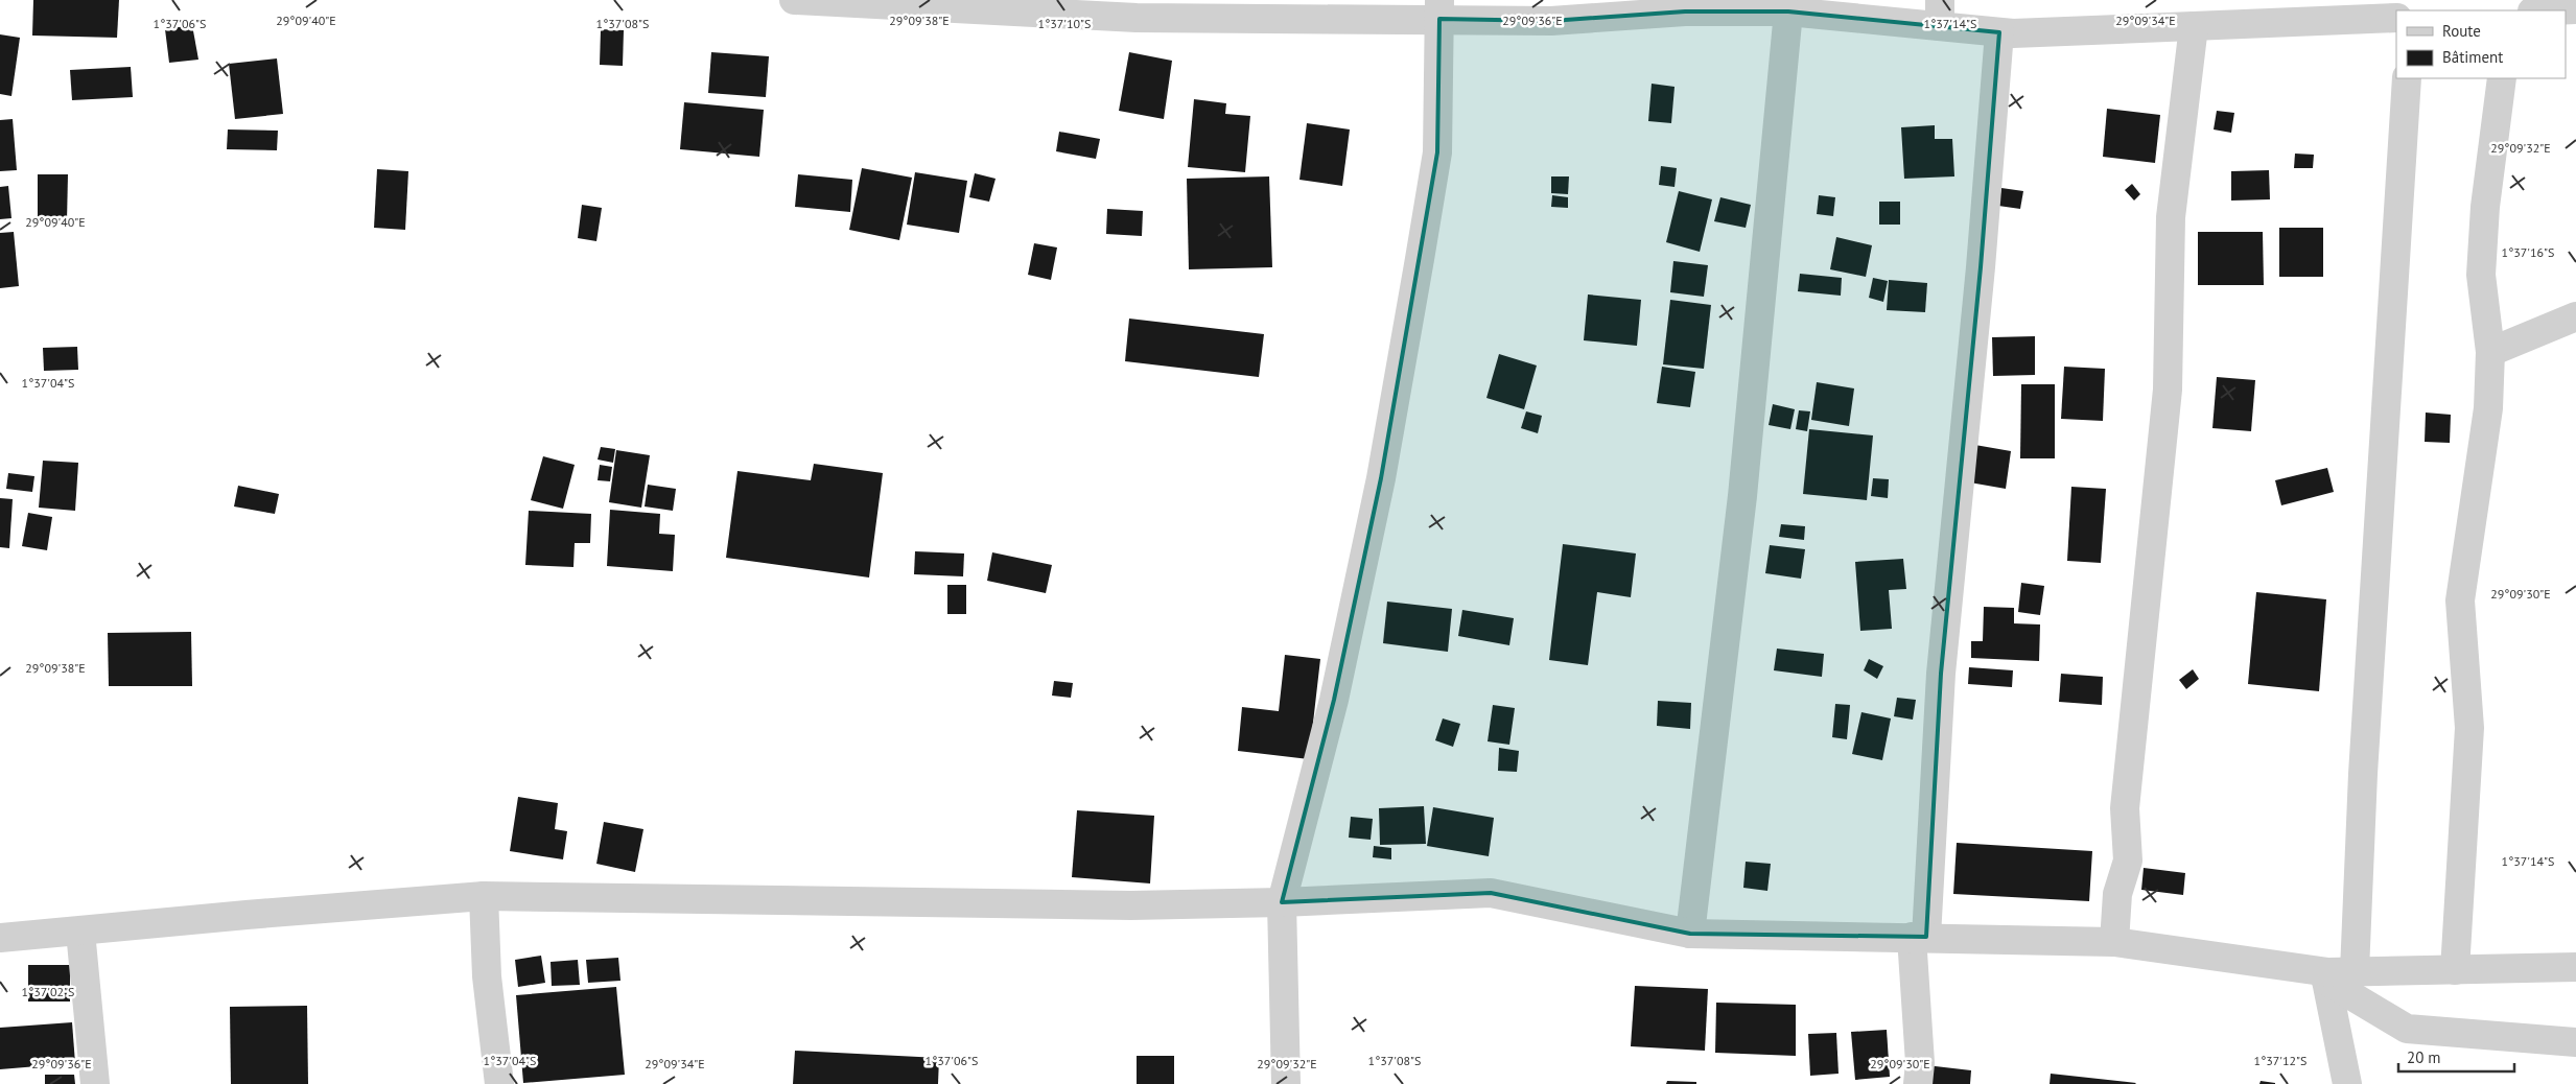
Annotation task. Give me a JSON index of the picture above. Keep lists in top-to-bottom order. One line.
{"legend":["Route","Bâtiment"],"scale_bar":"20 m","coordinates":["29°09'40\"E","29°09'38\"E","29°09'36\"E","29°09'34\"E","1°37'06\"S","1°37'08\"S","1°37'10\"S","1°37'14\"S","29°09'32\"E","1°37'16\"S","1°37'04\"S","29°09'30\"E","1°37'02\"S","1°37'12\"S"]}
